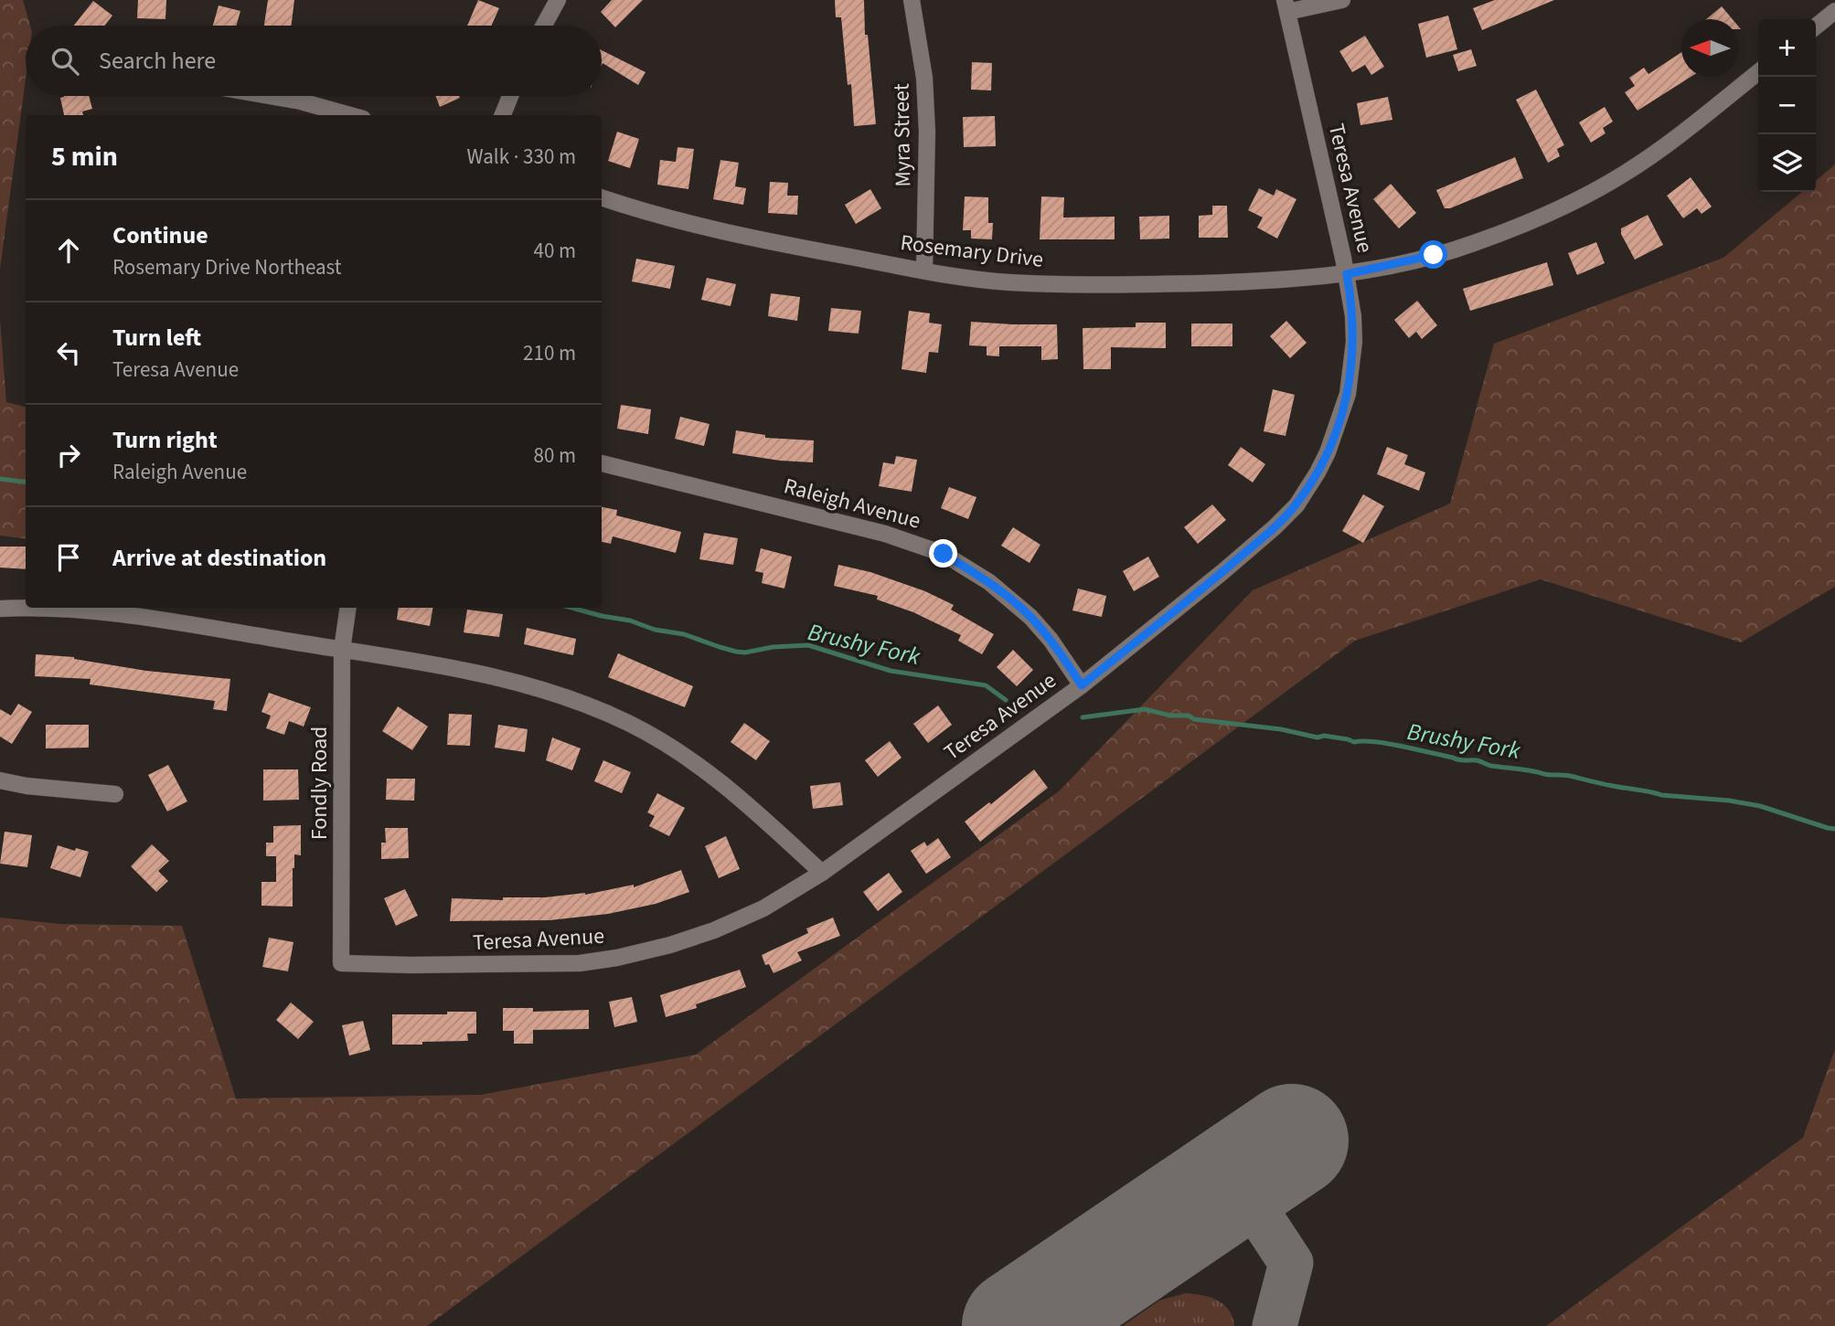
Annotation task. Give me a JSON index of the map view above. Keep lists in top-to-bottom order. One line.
{"streets":{"street":["Myra Street","Teresa Avenue","Rosemary Drive","Raleigh Avenue","Fondly Road"]},"crossings":[["Myra Street","Rosemary Drive"],["Teresa Avenue","Rosemary Drive"],["Teresa Avenue","Raleigh Avenue"],["Teresa Avenue","Fondly Road"]],"water":["Brushy Fork"],"north":"left","page":{"map_buttons":["+","−"],"search":"Search here","heading":["5 min","Walk · 330 m"],"list":[["Continue","Rosemary Drive Northeast","40 m"],["Turn left","Teresa Avenue","210 m"],["Turn right","Raleigh Avenue","80 m"],"Arrive at destination"]}}
